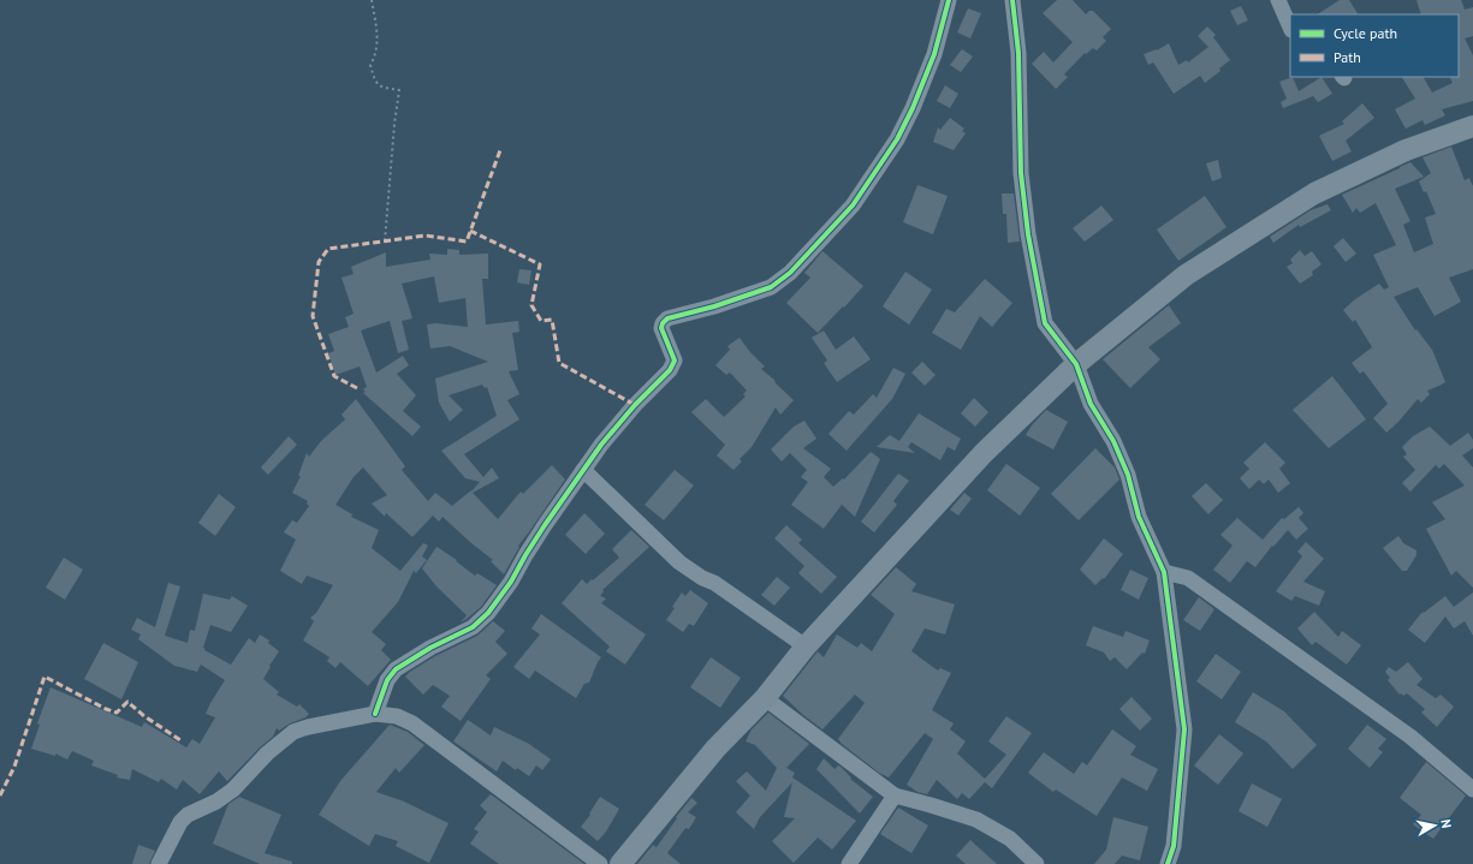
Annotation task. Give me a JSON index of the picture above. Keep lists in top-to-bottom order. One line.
{"legend":["Cycle path","Path"],"north":"right"}
